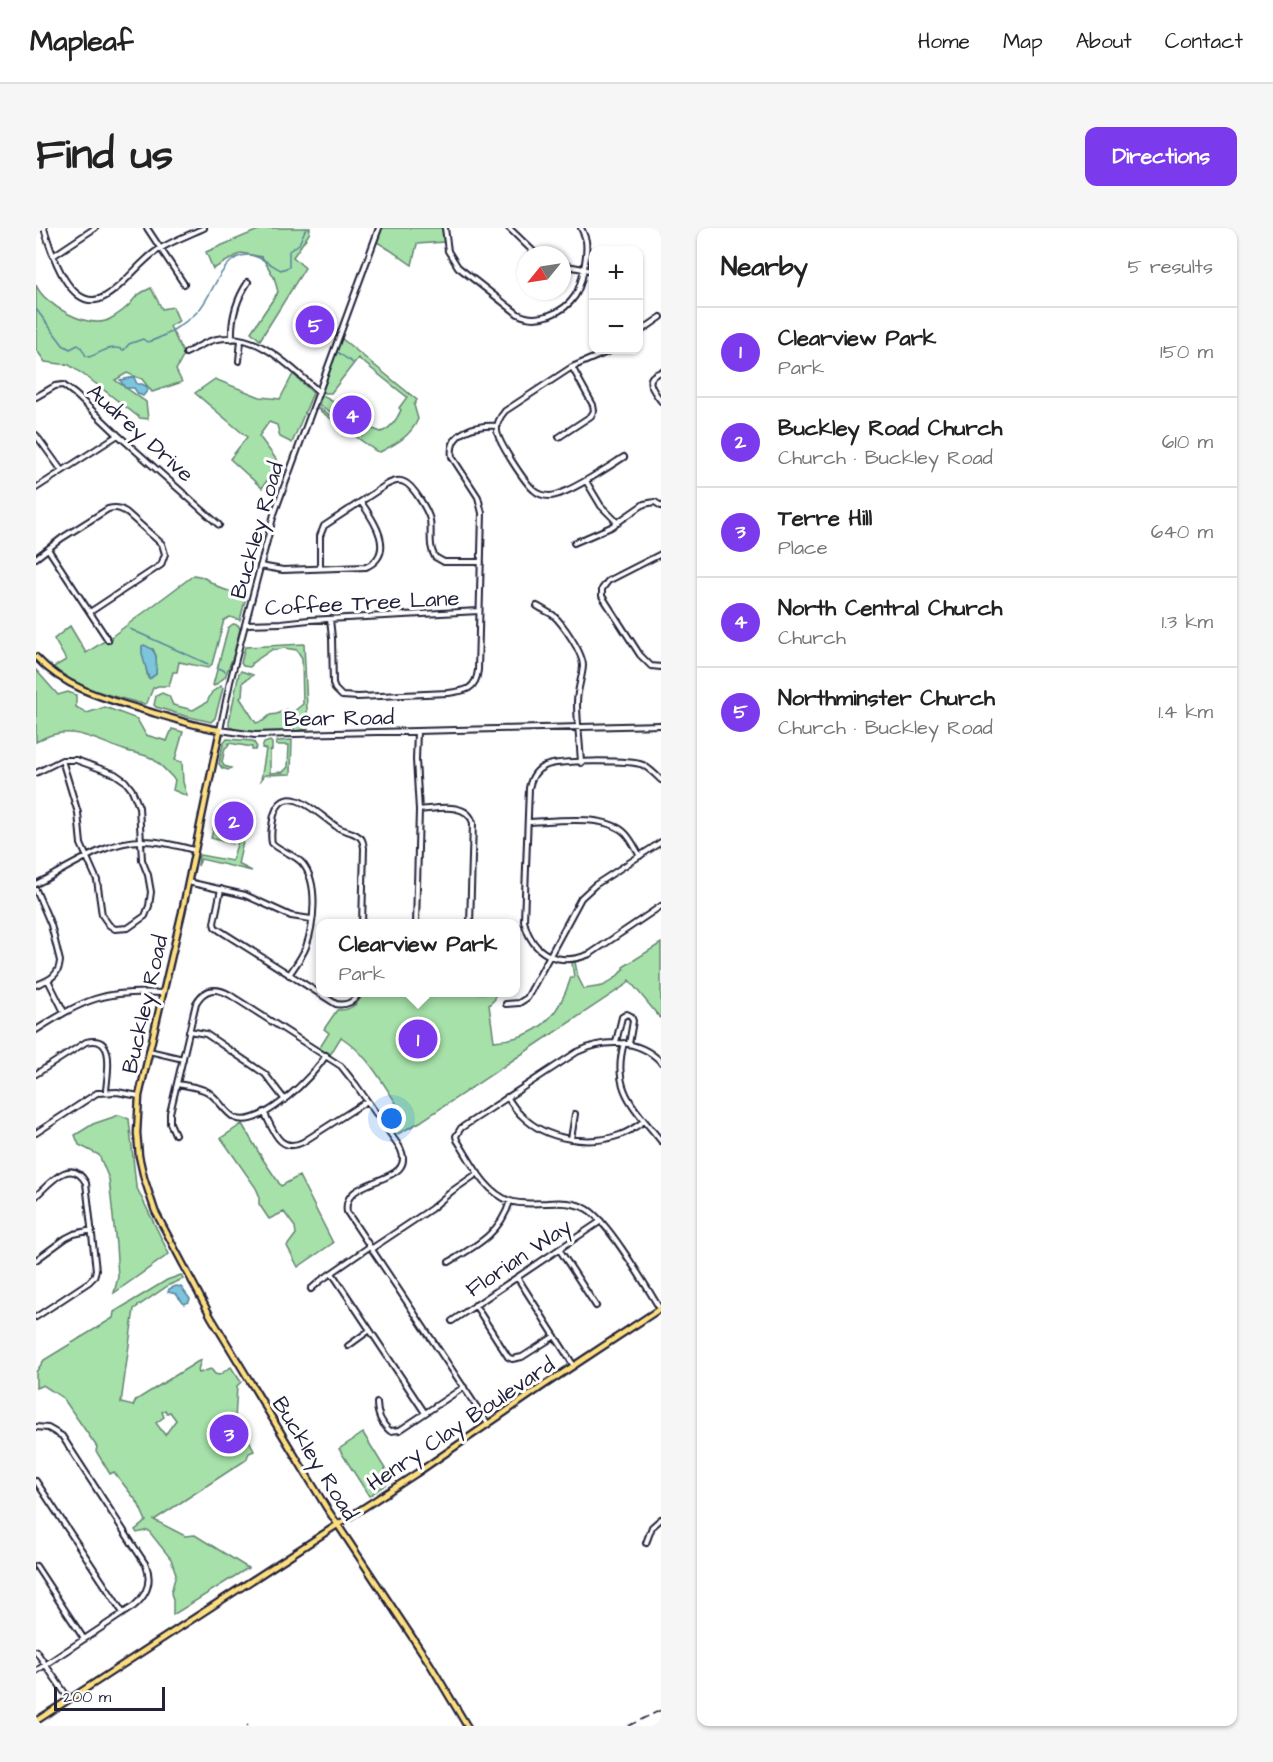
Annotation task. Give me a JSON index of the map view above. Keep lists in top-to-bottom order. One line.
{"streets":{"main road":["Buckley Road","Bear Road","Henry Clay Boulevard"],"street":["Audrey Drive","Coffee Tree Lane","Florian Way"]},"crossings":[["Buckley Road","Coffee Tree Lane"],["Buckley Road","Bear Road"],["Buckley Road","Henry Clay Boulevard"]],"scale_bar":"200 m","north":"bottom left","page":{"header":"Mapleaf","nav":["Home","Map","About","Contact"],"title":"Find us","buttons":"Directions","heading":["Nearby","5 results"],"map_buttons":["+","−"],"pins":["5","4","2","1","3"],"list":[{"mark":"1","name":"Clearview Park","note":"Park","value":"150 m"},{"mark":"2","name":"Buckley Road Church","note":"Church · Buckley Road","value":"610 m"},{"mark":"3","name":"Terre Hill","note":"Place","value":"640 m"},{"mark":"4","name":"North Central Church","note":"Church","value":"1.3 km"},{"mark":"5","name":"Northminster Church","note":"Church · Buckley Road","value":"1.4 km"}],"popup":["Clearview Park","Park"],"scale":"200 m"}}
